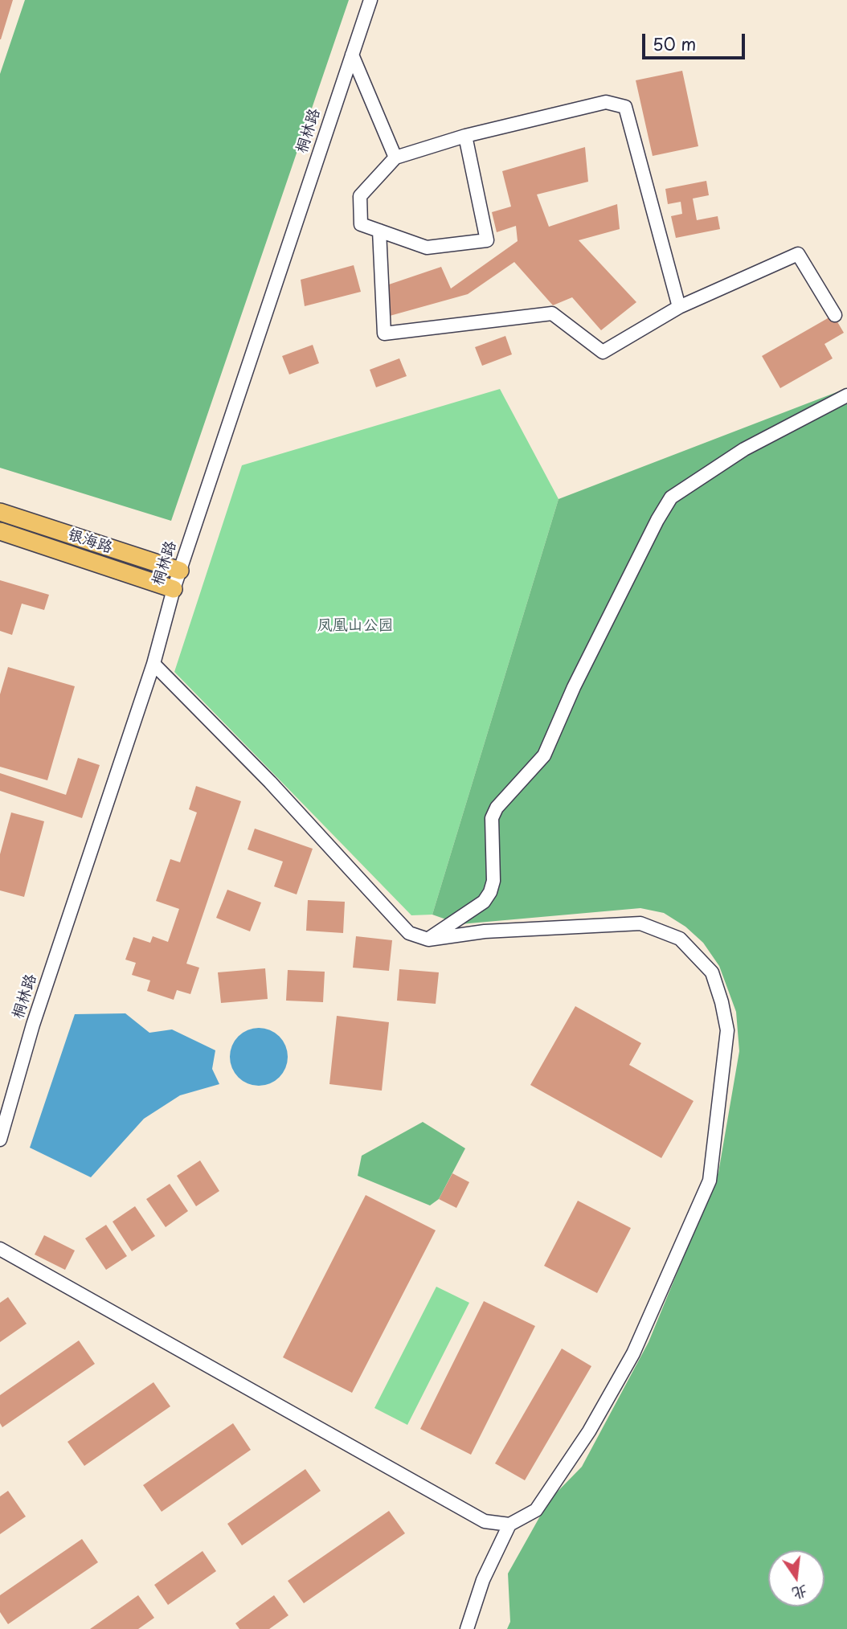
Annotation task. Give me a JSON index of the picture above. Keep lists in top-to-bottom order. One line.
{"streets":{"main road":["银海路"],"street":["桐林路"]},"crossings":[["桐林路","银海路"]],"parks":["凤凰山公园"],"scale_bar":"50 m","north":"bottom"}
